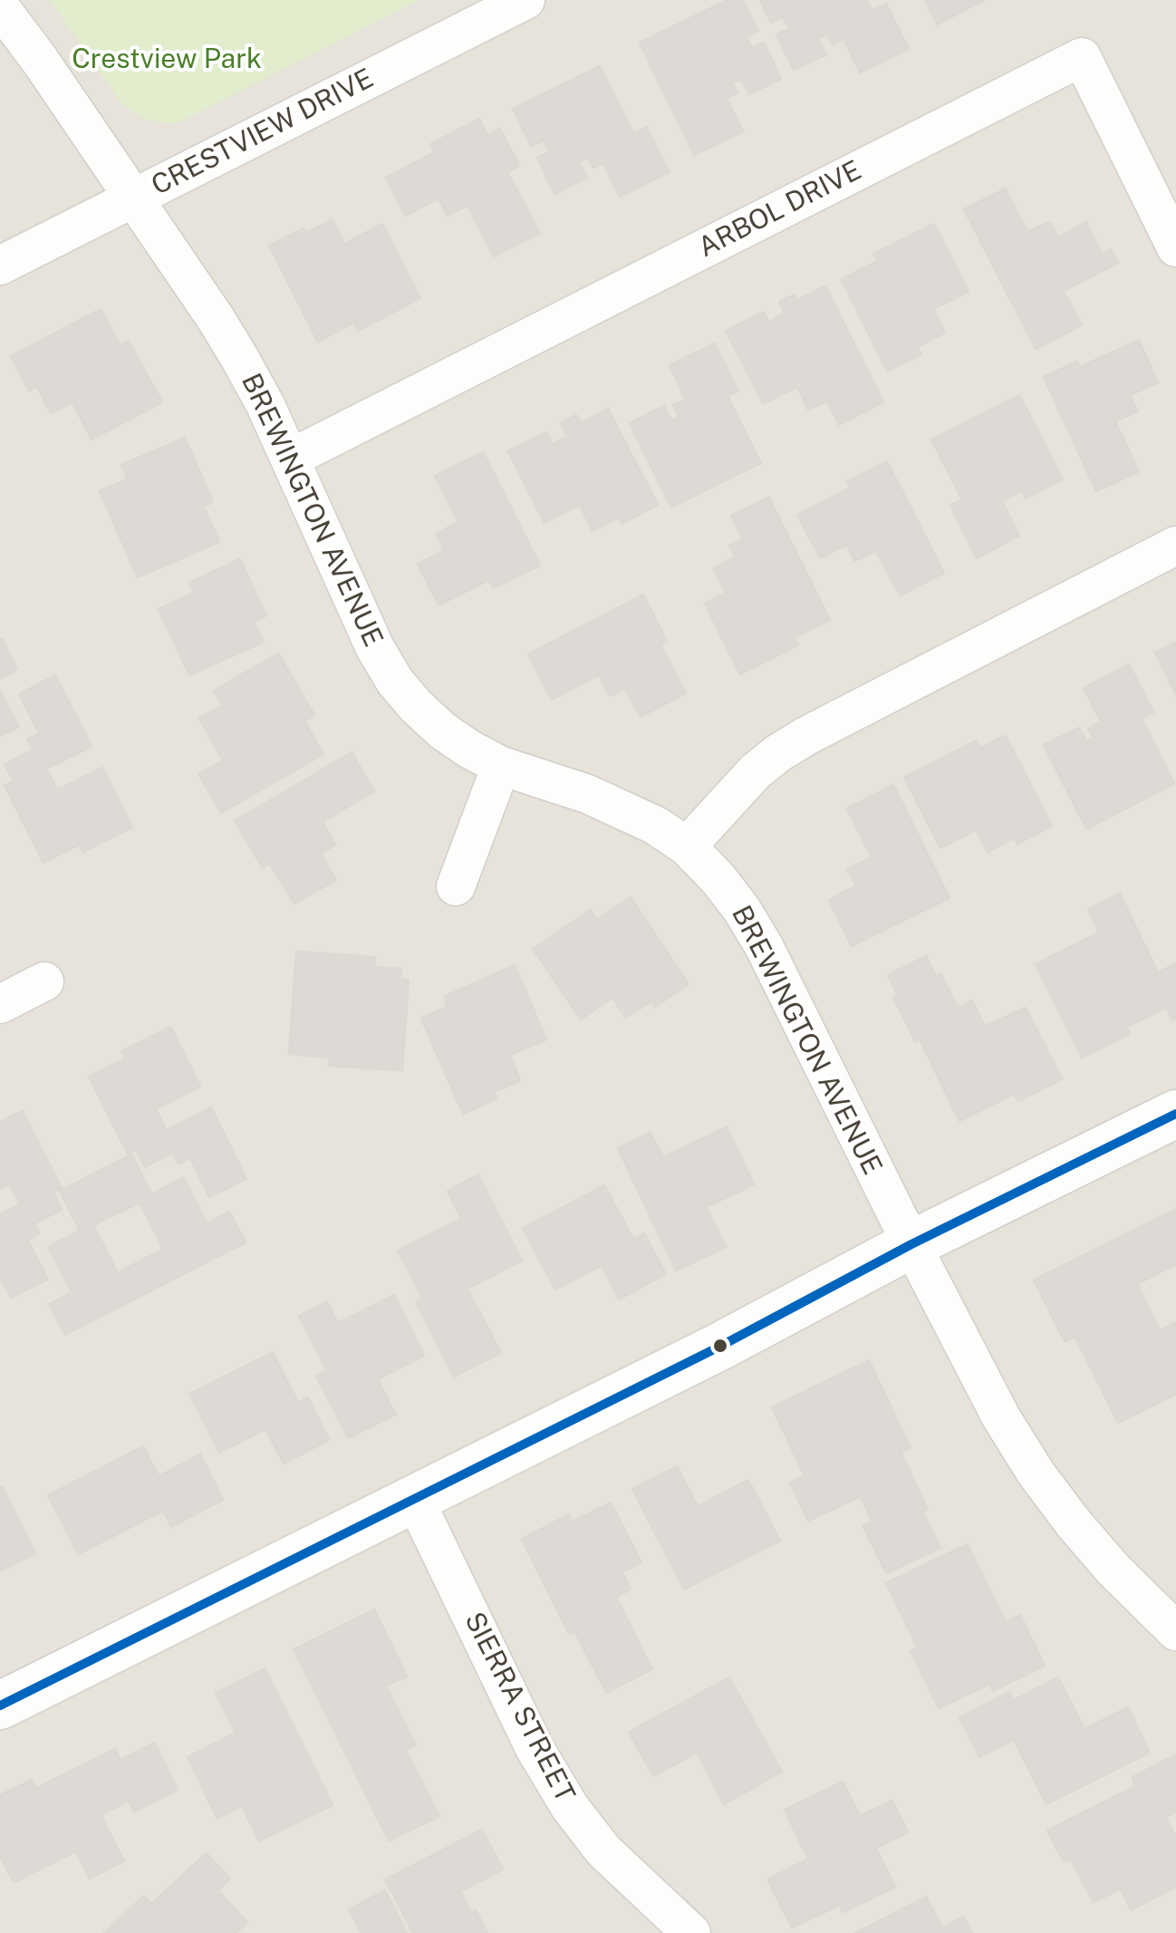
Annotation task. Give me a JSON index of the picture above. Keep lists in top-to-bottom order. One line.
{"streets":{"street":["CRESTVIEW DRIVE","ARBOL DRIVE","BREWINGTON AVENUE","SIERRA STREET"]},"crossings":[["CRESTVIEW DRIVE","BREWINGTON AVENUE"],["ARBOL DRIVE","BREWINGTON AVENUE"]],"parks":["Crestview Park"]}
